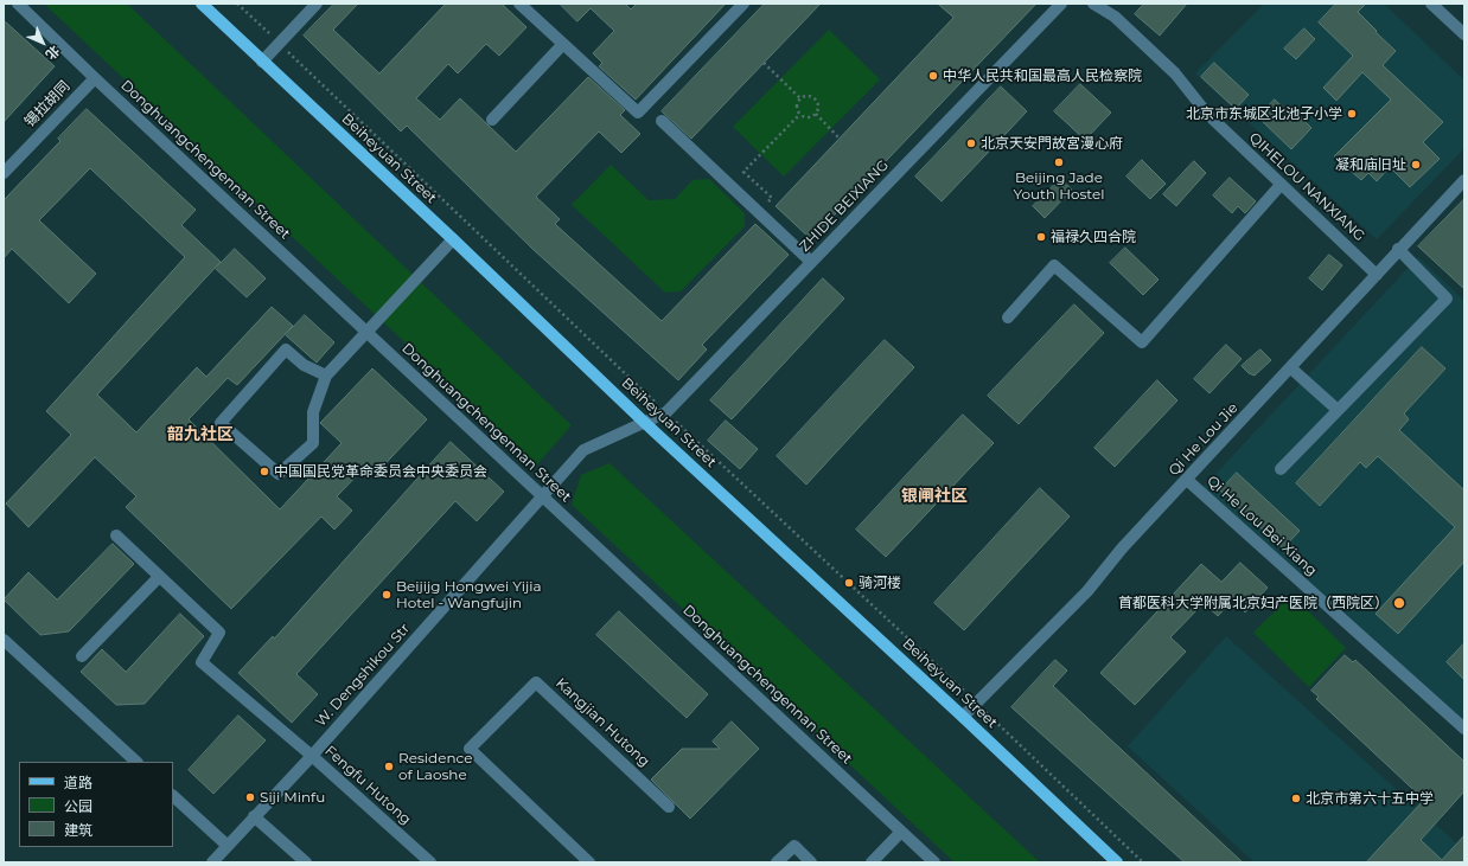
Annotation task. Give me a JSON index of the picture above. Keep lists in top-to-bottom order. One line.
{"streets":{"main road":["Beiheyuan Street"],"street":["锡拉胡同","Donghuangchengennan Street","QIHELOU NANXIANG","ZHIDE BEIXIANG","Qi He Lou Jie","Qi He Lou Bei Xiang","W. Dengshikou Str","Kangjian Hutong","Fengfu Hutong"]},"crossings":[["锡拉胡同","Donghuangchengennan Street"],["Beiheyuan Street","ZHIDE BEIXIANG"],["Beiheyuan Street","Qi He Lou Jie"],["Beiheyuan Street","W. Dengshikou Str"],["Donghuangchengennan Street","W. Dengshikou Str"],["QIHELOU NANXIANG","Qi He Lou Jie"],["ZHIDE BEIXIANG","W. Dengshikou Str"],["Qi He Lou Jie","Qi He Lou Bei Xiang"],["W. Dengshikou Str","Fengfu Hutong"]],"districts":["韶九社区","银闸社区"],"places":["中华人民共和国最高人民检察院","北京市东城区北池子小学","北京天安門故宮漫心府","Beijing Jade Youth Hostel","凝和庙旧址","福禄久四合院","中国国民党革命委员会中央委员会","骑河楼","Beijijg Hongwei Yijia Hotel - Wangfujin","首都医科大学附属北京妇产医院（西院区）","Residence of Laoshe","Siji Minfu","北京市第六十五中学"],"legend":["道路","公园","建筑"],"north":"bottom right"}
